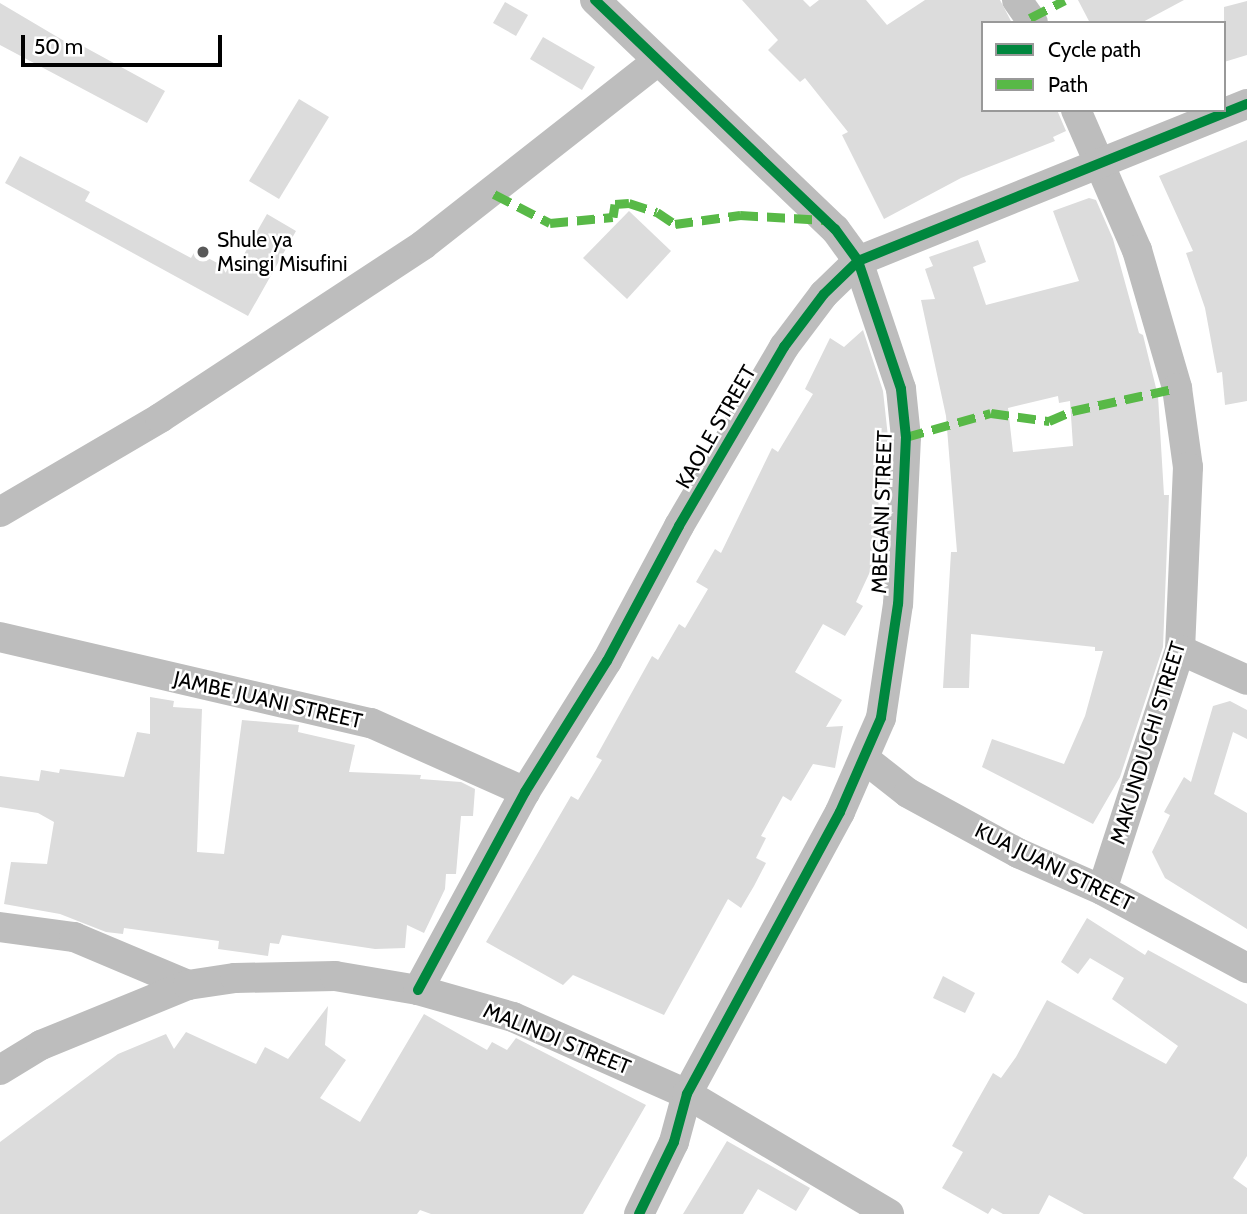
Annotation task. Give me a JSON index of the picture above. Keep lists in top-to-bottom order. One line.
{"streets":{"street":["KAOLE STREET","MBEGANI STREET","JAMBE JUANI STREET","MAKUNDUCHI STREET","KUA JUANI STREET","MALINDI STREET"]},"crossings":[["KAOLE STREET","MBEGANI STREET"],["KAOLE STREET","JAMBE JUANI STREET"],["KAOLE STREET","MAKUNDUCHI STREET"],["KAOLE STREET","MALINDI STREET"],["MBEGANI STREET","KUA JUANI STREET"],["MBEGANI STREET","MALINDI STREET"],["MAKUNDUCHI STREET","KUA JUANI STREET"]],"places":["Shule ya Msingi Misufini"],"legend":["Cycle path","Path"],"scale_bar":"50 m"}
